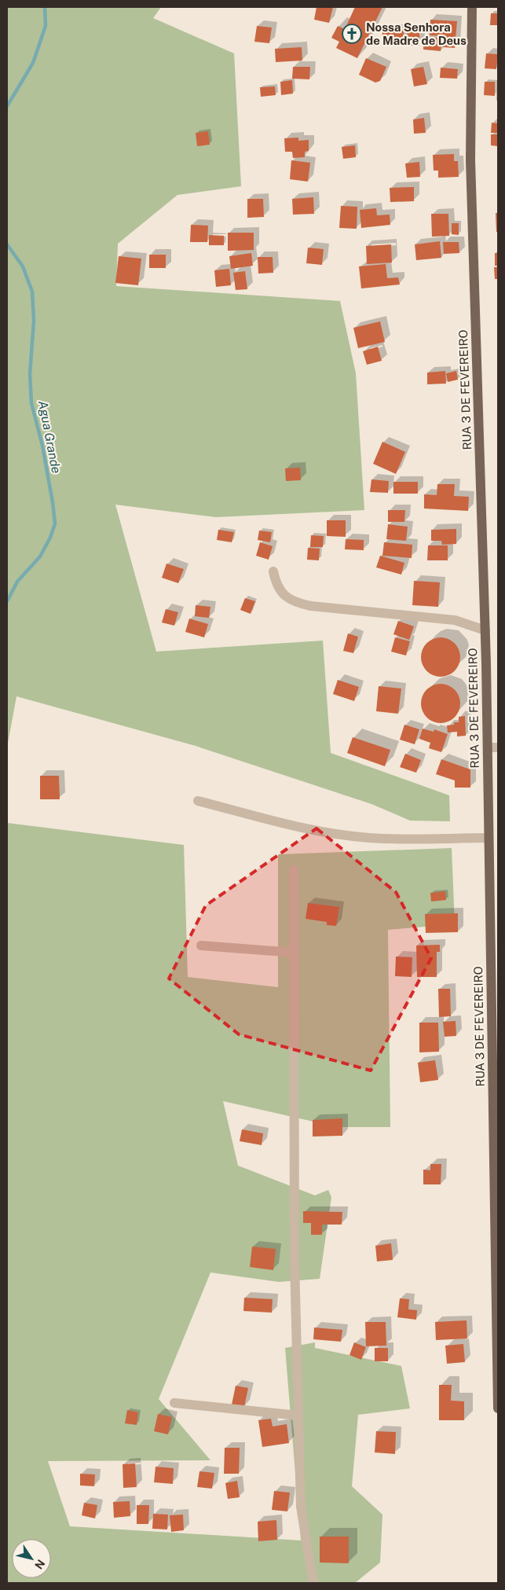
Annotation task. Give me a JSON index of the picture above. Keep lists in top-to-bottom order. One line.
{"streets":{"main road":["RUA 3 DE FEVEREIRO"]},"water":["Agua Grande"],"places":{"church":["Nossa Senhora de Madre de Deus"]},"north":"bottom right"}
